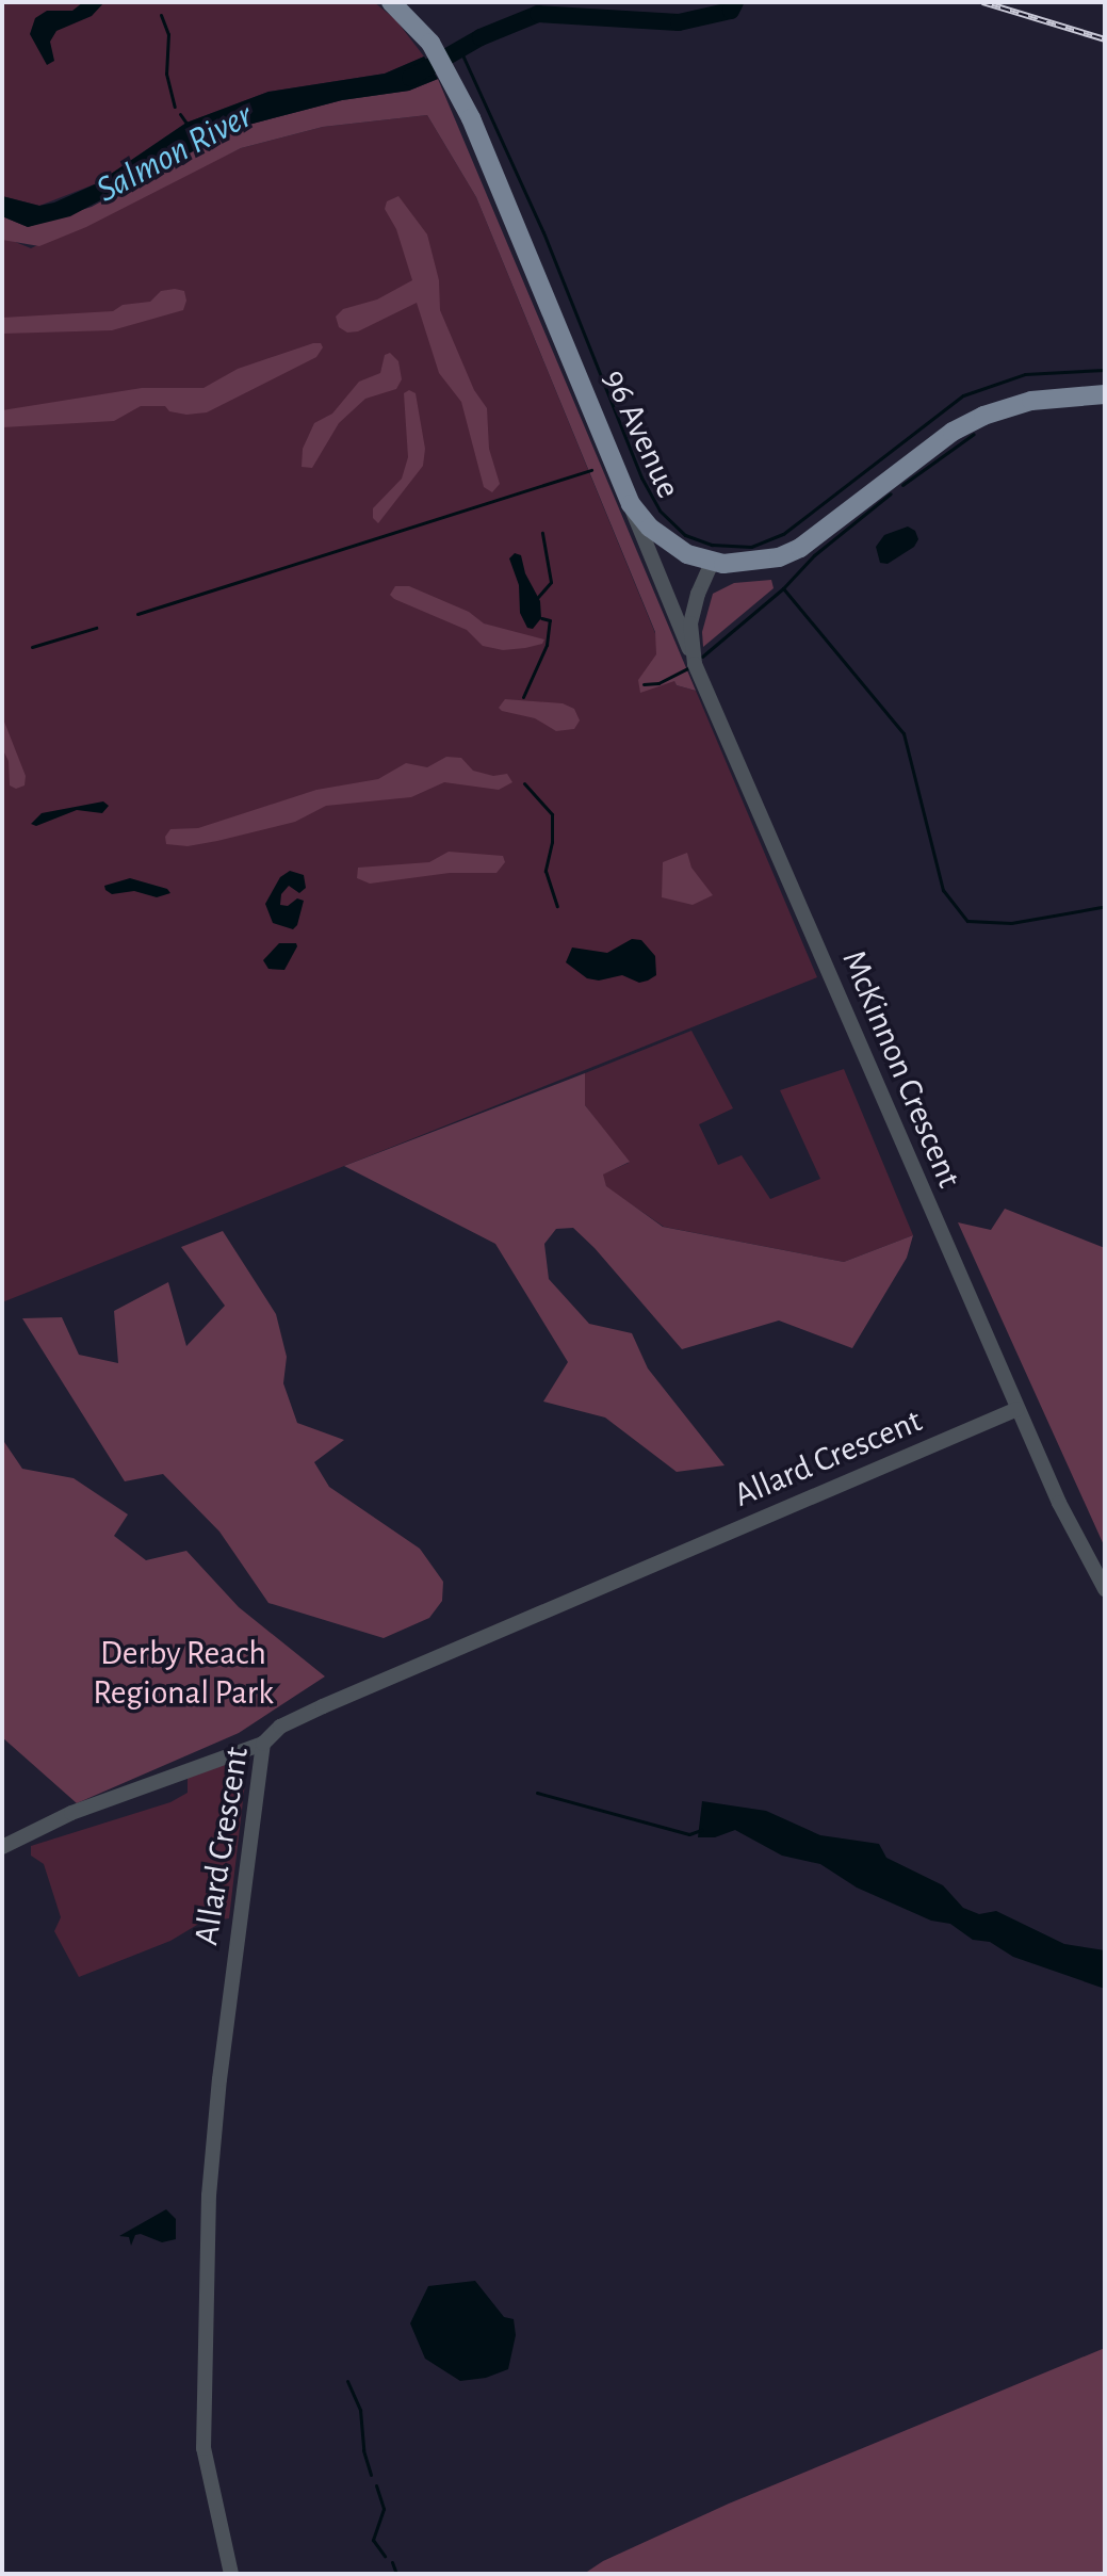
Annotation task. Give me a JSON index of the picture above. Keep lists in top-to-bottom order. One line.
{"streets":{"main road":["96 Avenue"],"street":["McKinnon Crescent","Allard Crescent"]},"crossings":[["96 Avenue","McKinnon Crescent"],["McKinnon Crescent","Allard Crescent"]],"water":["Salmon River"],"parks":["Derby Reach Regional Park"]}
